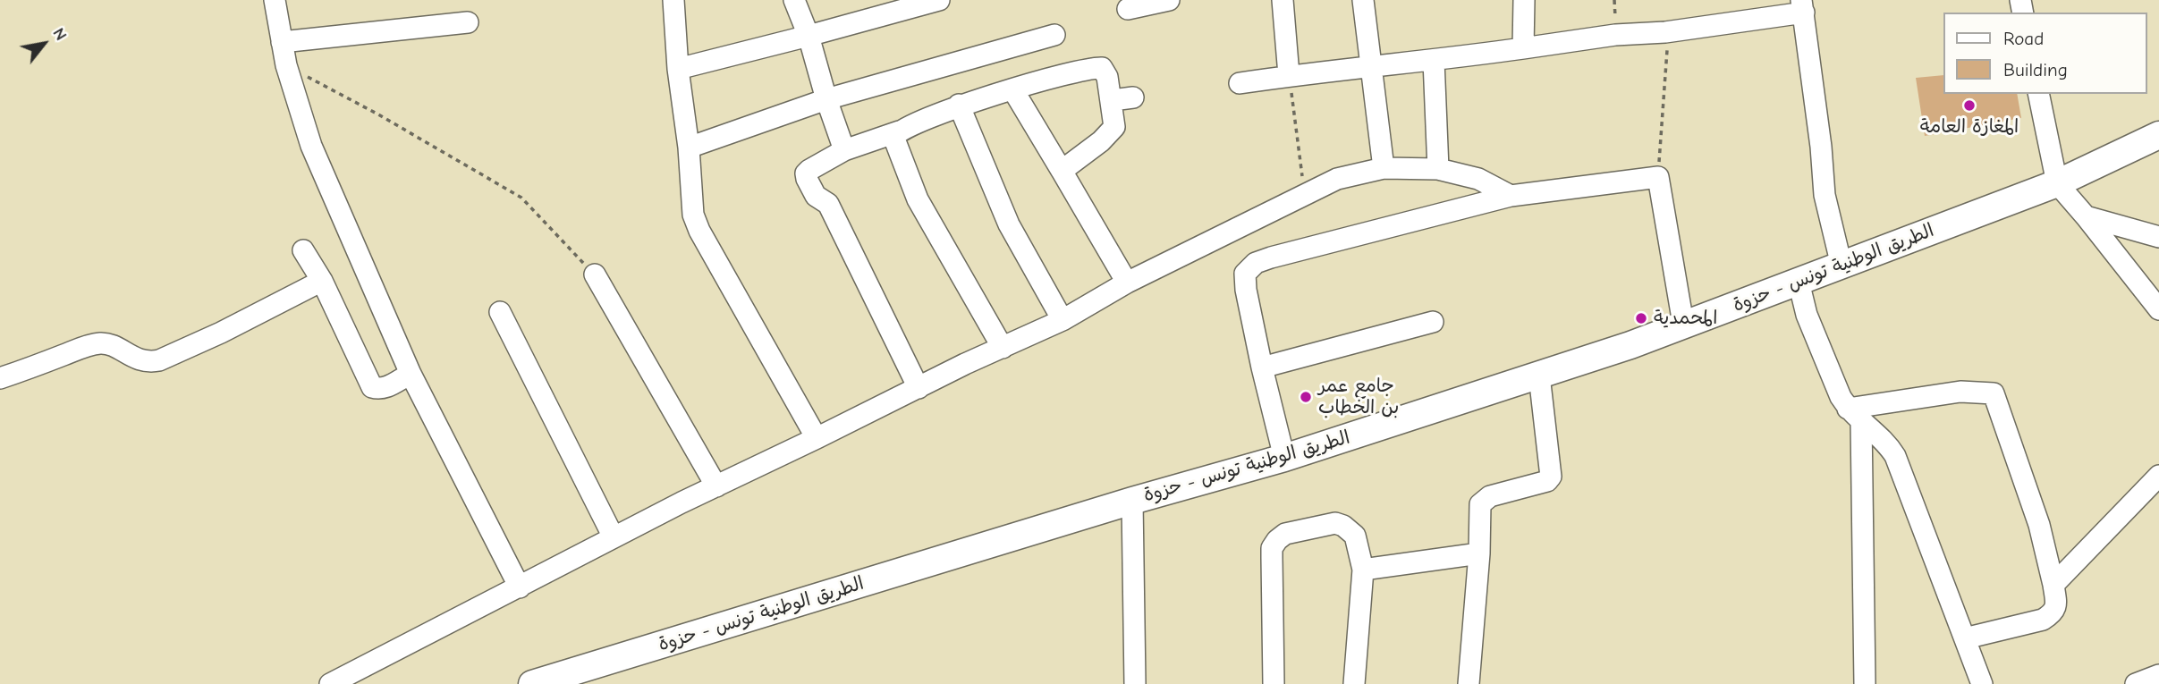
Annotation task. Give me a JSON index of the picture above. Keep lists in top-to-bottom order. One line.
{"streets":{"main road":["الطريق الوطنية تونس - حزوة"]},"places":["المغازة العامة","المحمدية","جامع عمر بن الخطاب"],"legend":["Road","Building"],"north":"top right"}
